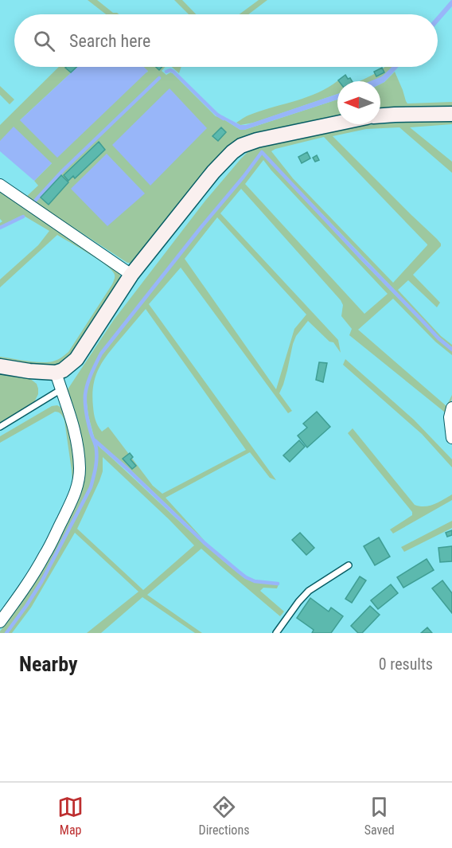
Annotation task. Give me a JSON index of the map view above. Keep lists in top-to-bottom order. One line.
{"north":"left","page":{"search":"Search here","heading":["Nearby","0 results"],"nav":["Map","Directions","Saved"]}}
